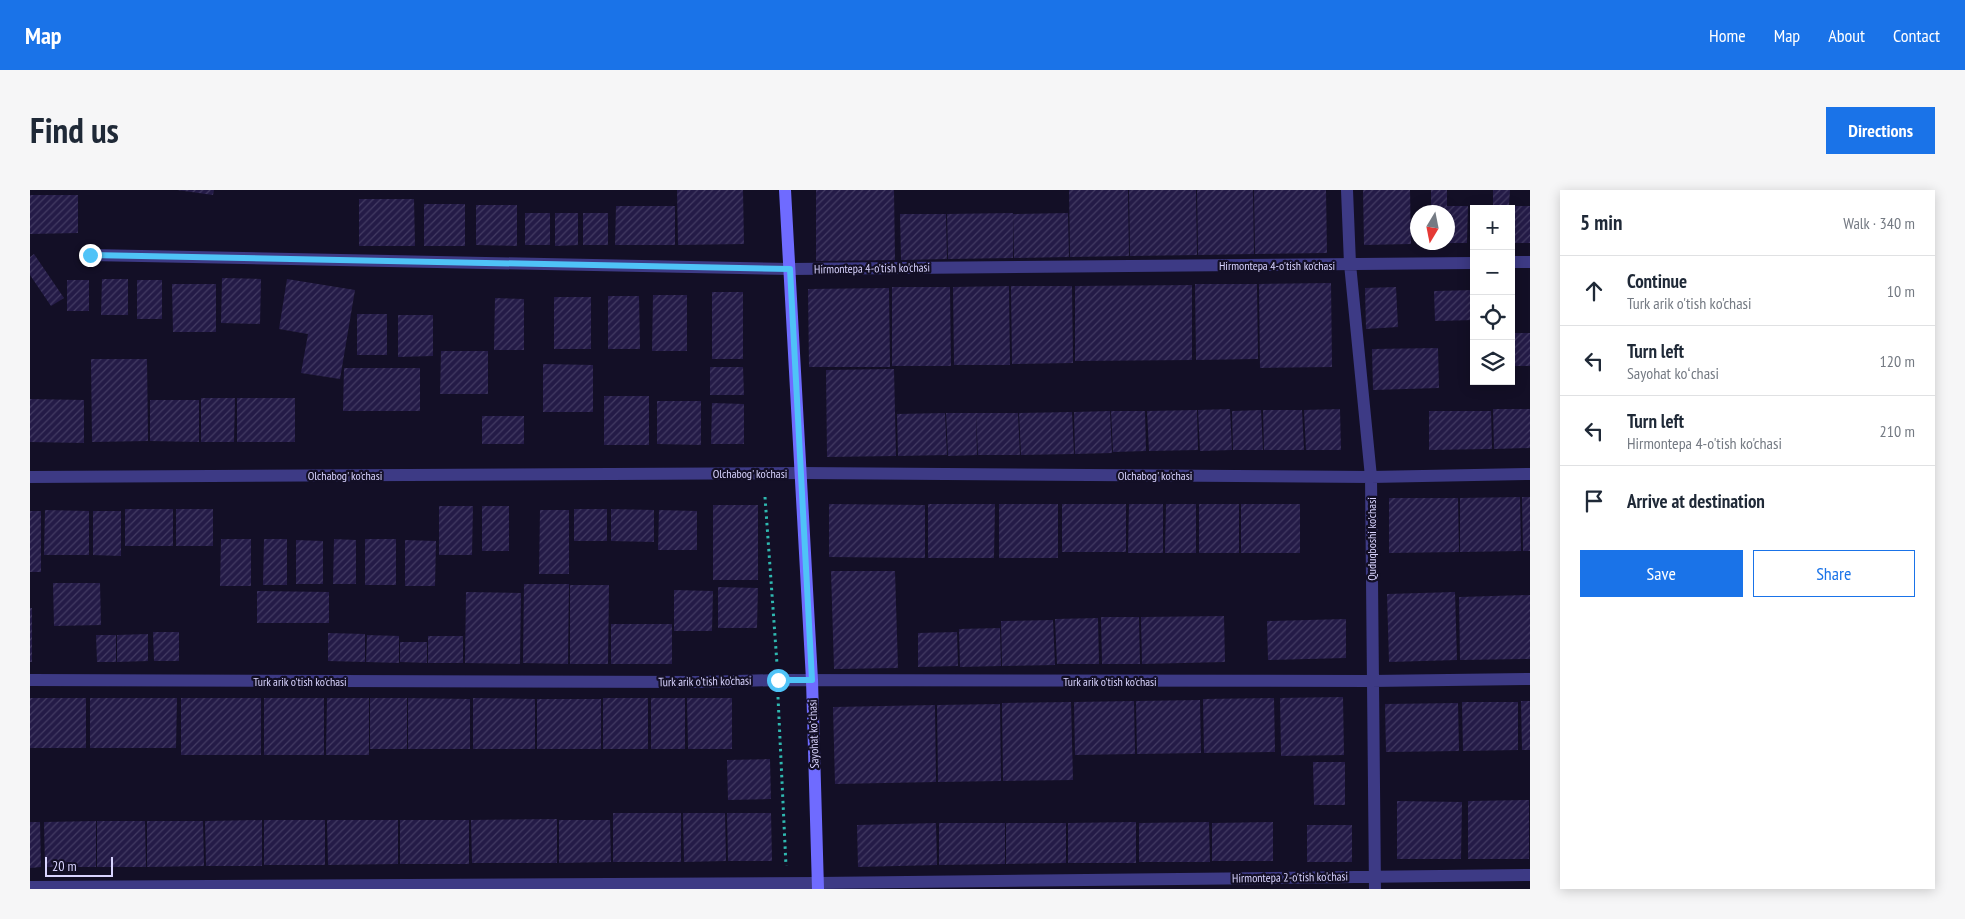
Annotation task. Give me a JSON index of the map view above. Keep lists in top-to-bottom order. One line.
{"streets":{"street":["Hirmontepa 4-o'tish ko'chasi","Olchabog' ko'chasi","Quduqboshi ko'chasi","Turk arik o'tish ko'chasi","Sayohat koʻchasi","Hirmontepa 2-o'tish ko'chasi"]},"crossings":[["Hirmontepa 4-o'tish ko'chasi","Quduqboshi ko'chasi"],["Hirmontepa 4-o'tish ko'chasi","Sayohat koʻchasi"],["Olchabog' ko'chasi","Quduqboshi ko'chasi"],["Olchabog' ko'chasi","Sayohat koʻchasi"],["Quduqboshi ko'chasi","Turk arik o'tish ko'chasi"],["Quduqboshi ko'chasi","Hirmontepa 2-o'tish ko'chasi"],["Turk arik o'tish ko'chasi","Sayohat koʻchasi"],["Sayohat koʻchasi","Hirmontepa 2-o'tish ko'chasi"]],"scale_bar":"20 m","north":"bottom","page":{"header":"Map","nav":["Home","Map","About","Contact"],"title":"Find us","buttons":["Directions",["Save","Share"]],"heading":["5 min","Walk · 340 m"],"map_buttons":["+","−"],"list":[["Continue","Turk arik o'tish ko'chasi","10 m"],["Turn left","Sayohat koʻchasi","120 m"],["Turn left","Hirmontepa 4-o'tish ko'chasi","210 m"],"Arrive at destination"],"scale":"20 m"}}
